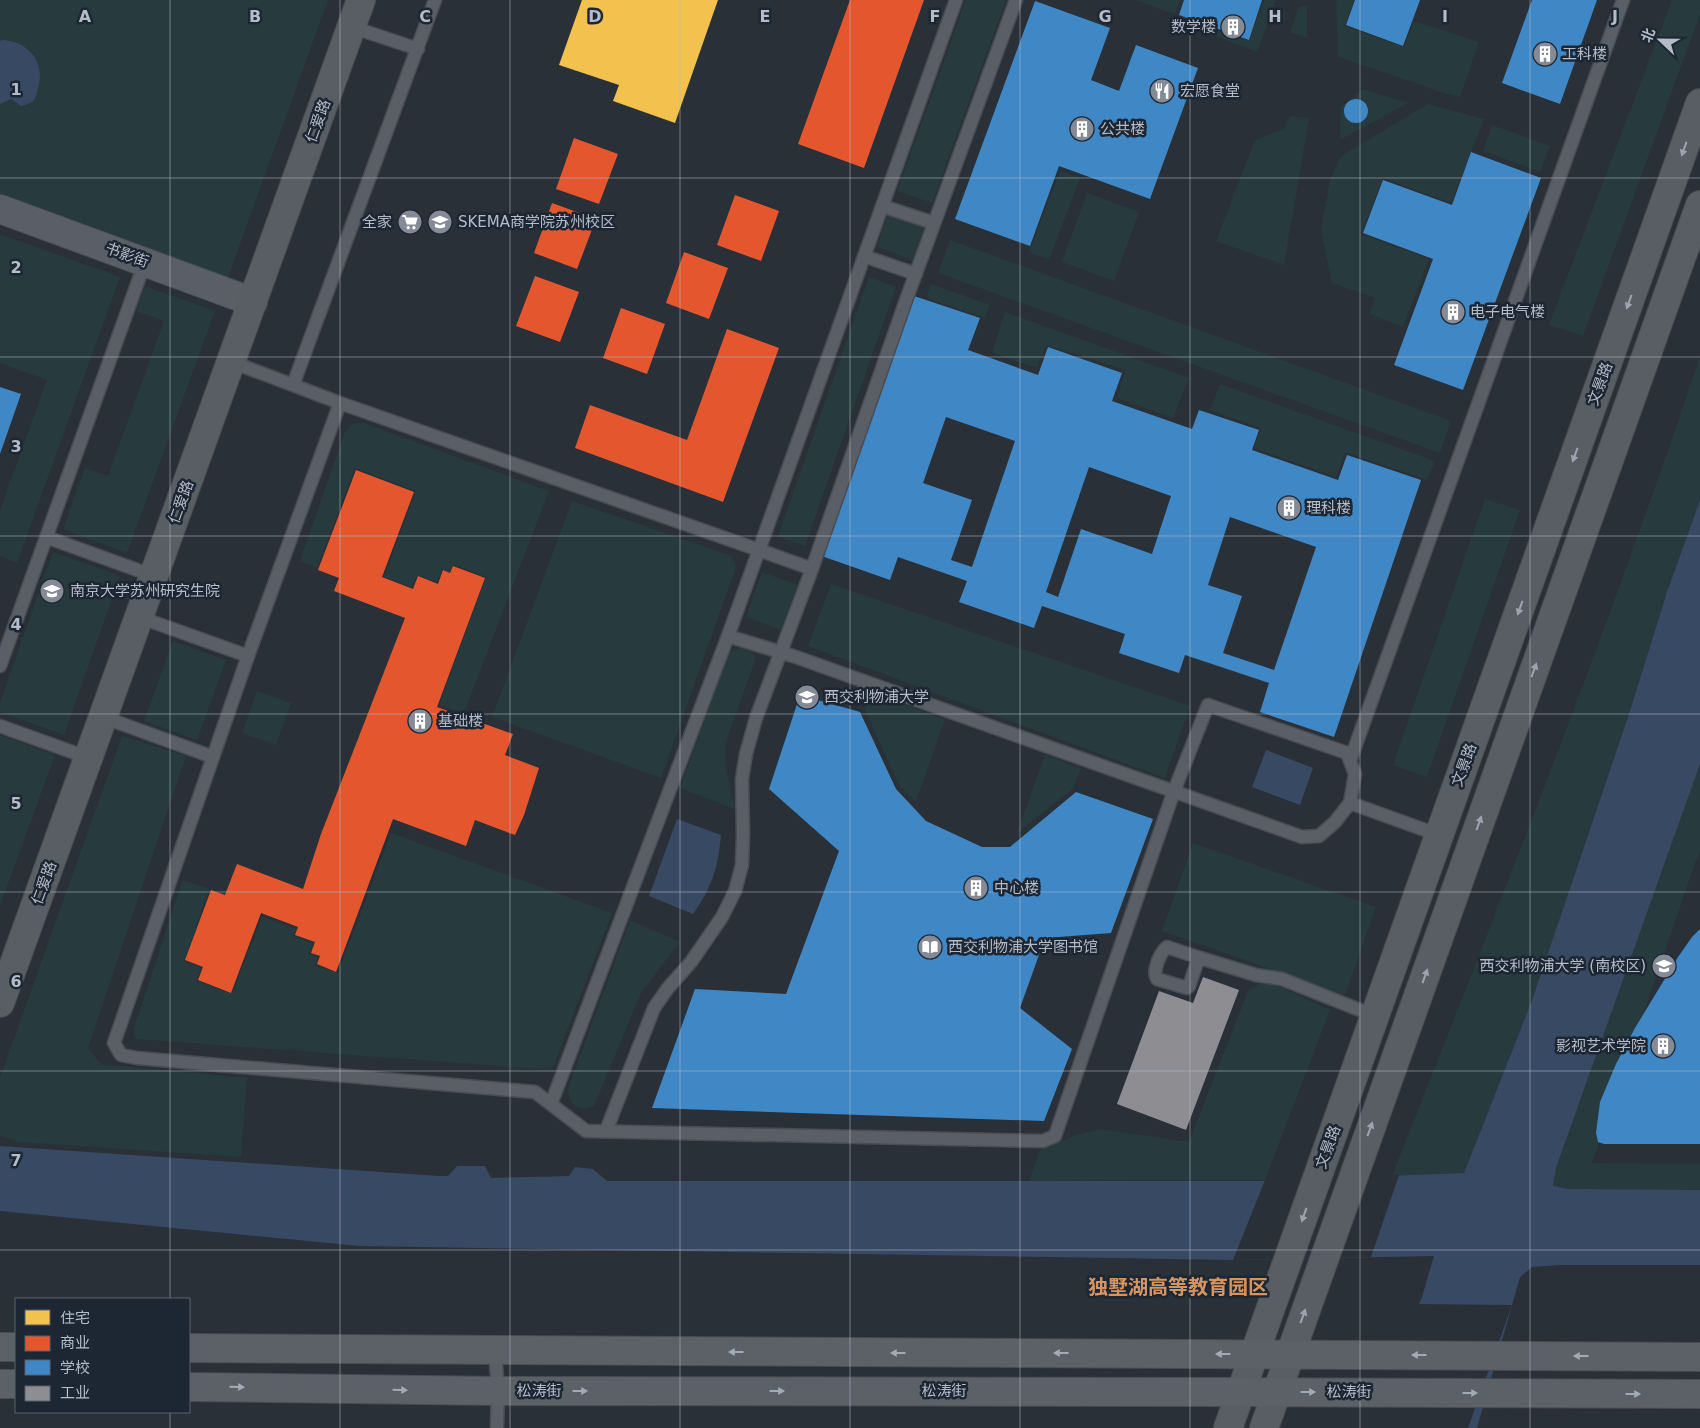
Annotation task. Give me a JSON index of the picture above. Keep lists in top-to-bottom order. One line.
{"streets":{"main road":["仁爱路","文景路","松涛街"],"street":["书影街"]},"crossings":[["仁爱路","书影街"],["文景路","松涛街"]],"districts":["独墅湖高等教育园区"],"places":{"building":["数学楼","工科楼","公共楼","电子电气楼","理科楼","基础楼","中心楼","影视艺术学院"],"restaurant":["宏愿食堂"],"supermarket":["全家"],"school or university":["SKEMA商学院苏州校区","南京大学苏州研究生院","西交利物浦大学","西交利物浦大学 (南校区)"],"library":["西交利物浦大学图书馆"]},"legend":["住宅","商业","学校","工业"],"north":"left","grid":{"columns":["A","B","C","D","E","F","G","H","I","J"],"rows":["1","2","3","4","5","6","7"]}}
